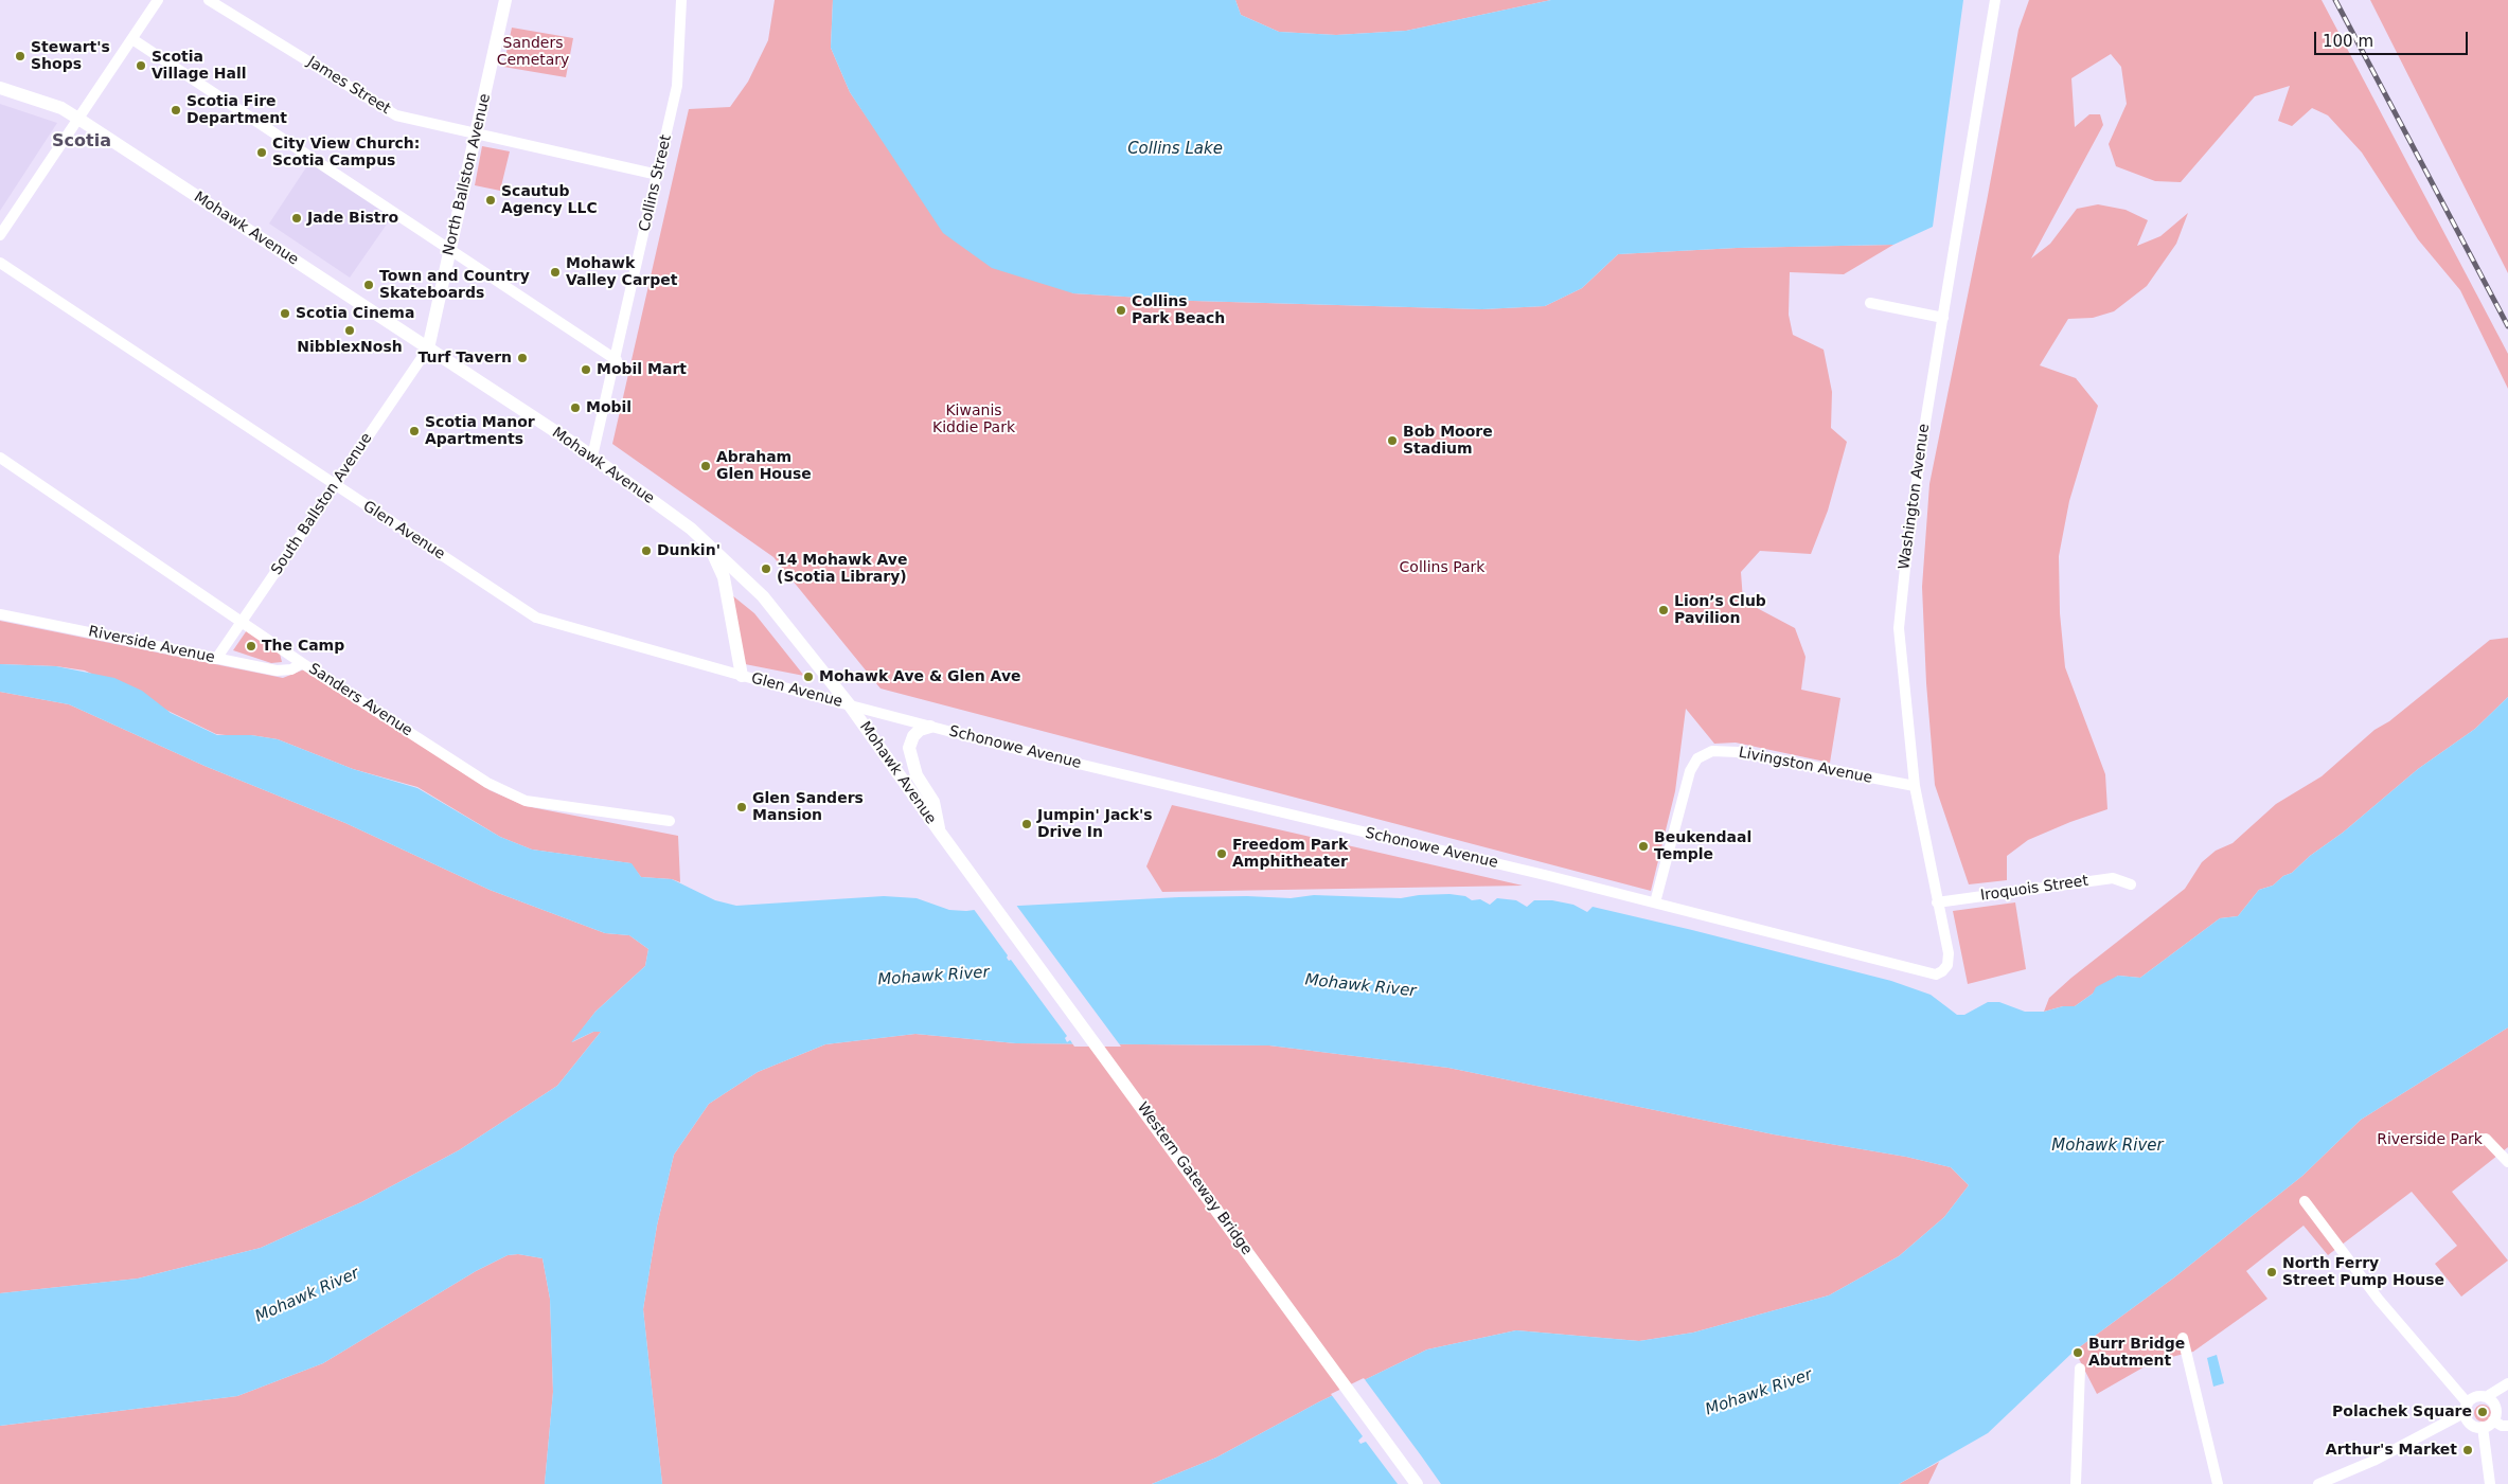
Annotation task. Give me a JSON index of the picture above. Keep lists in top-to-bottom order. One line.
{"streets":{"main road":["North Ballston Avenue","Mohawk Avenue","Western Gateway Bridge"],"street":["James Street","Collins Street","Washington Avenue","South Ballston Avenue","Glen Avenue","Riverside Avenue","Sanders Avenue","Schonowe Avenue","Livingston Avenue","Iroquois Street"]},"crossings":[["James Street","North Ballston Avenue"],["James Street","Collins Street"],["North Ballston Avenue","Mohawk Avenue"],["North Ballston Avenue","South Ballston Avenue"],["Collins Street","Mohawk Avenue"],["Mohawk Avenue","South Ballston Avenue"],["Mohawk Avenue","Glen Avenue"],["Mohawk Avenue","Schonowe Avenue"],["Mohawk Avenue","Western Gateway Bridge"],["Washington Avenue","Schonowe Avenue"],["Washington Avenue","Livingston Avenue"],["Washington Avenue","Iroquois Street"],["South Ballston Avenue","Glen Avenue"],["South Ballston Avenue","Riverside Avenue"],["South Ballston Avenue","Sanders Avenue"],["Glen Avenue","Schonowe Avenue"],["Riverside Avenue","Sanders Avenue"],["Schonowe Avenue","Livingston Avenue"]],"districts":["Scotia"],"water":["Collins Lake","Mohawk River"],"parks":["Sanders Cemetary","Kiwanis Kiddie Park","Collins Park","Riverside Park"],"places":["Stewart's Shops","Scotia Village Hall","Scotia Fire Department","City View Church: Scotia Campus","Scautub Agency LLC","Jade Bistro","Mohawk Valley Carpet","Town and Country Skateboards","Collins Park Beach","Scotia Cinema","NibblexNosh","Turf Tavern","Mobil Mart","Mobil","Scotia Manor Apartments","Bob Moore Stadium","Abraham Glen House","Dunkin'","14 Mohawk Ave (Scotia Library)","Lion’s Club Pavilion","The Camp","Mohawk Ave & Glen Ave","Glen Sanders Mansion","Jumpin' Jack's Drive In","Beukendaal Temple","Freedom Park Amphitheater","North Ferry Street Pump House","Burr Bridge Abutment","Polachek Square","Arthur's Market"],"scale_bar":"100 m"}
